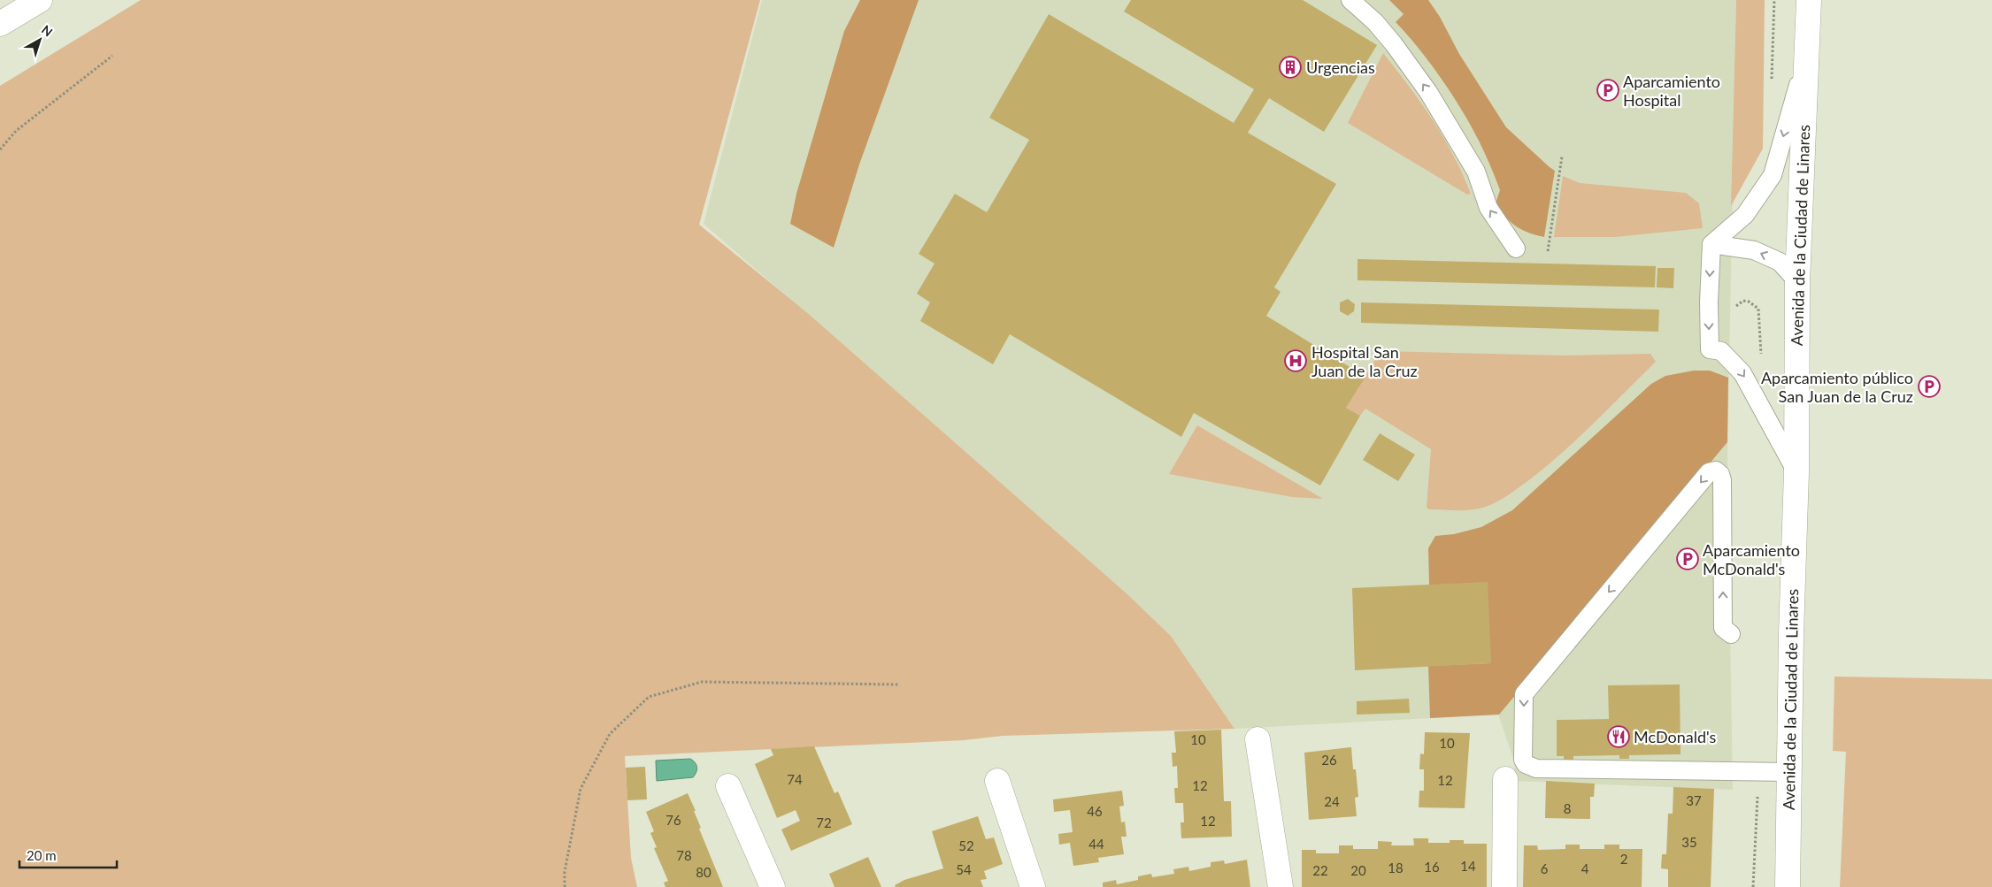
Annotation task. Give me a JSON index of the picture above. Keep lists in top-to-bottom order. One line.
{"streets":{"main road":["Avenida de la Ciudad de Linares"]},"places":{"building":["Urgencias"],"parking":["Aparcamiento Hospital","Aparcamiento público San Juan de la Cruz","Aparcamiento McDonald's"],"hospital":["Hospital San Juan de la Cruz"],"restaurant":["McDonald's"]},"house_numbers":["10","10","26","74","12","12","37","24","8","46","76","12","72","35","44","52","78","2","14","16","18","6","4","54","22","20","80"],"scale_bar":"20 m","north":"top right"}
